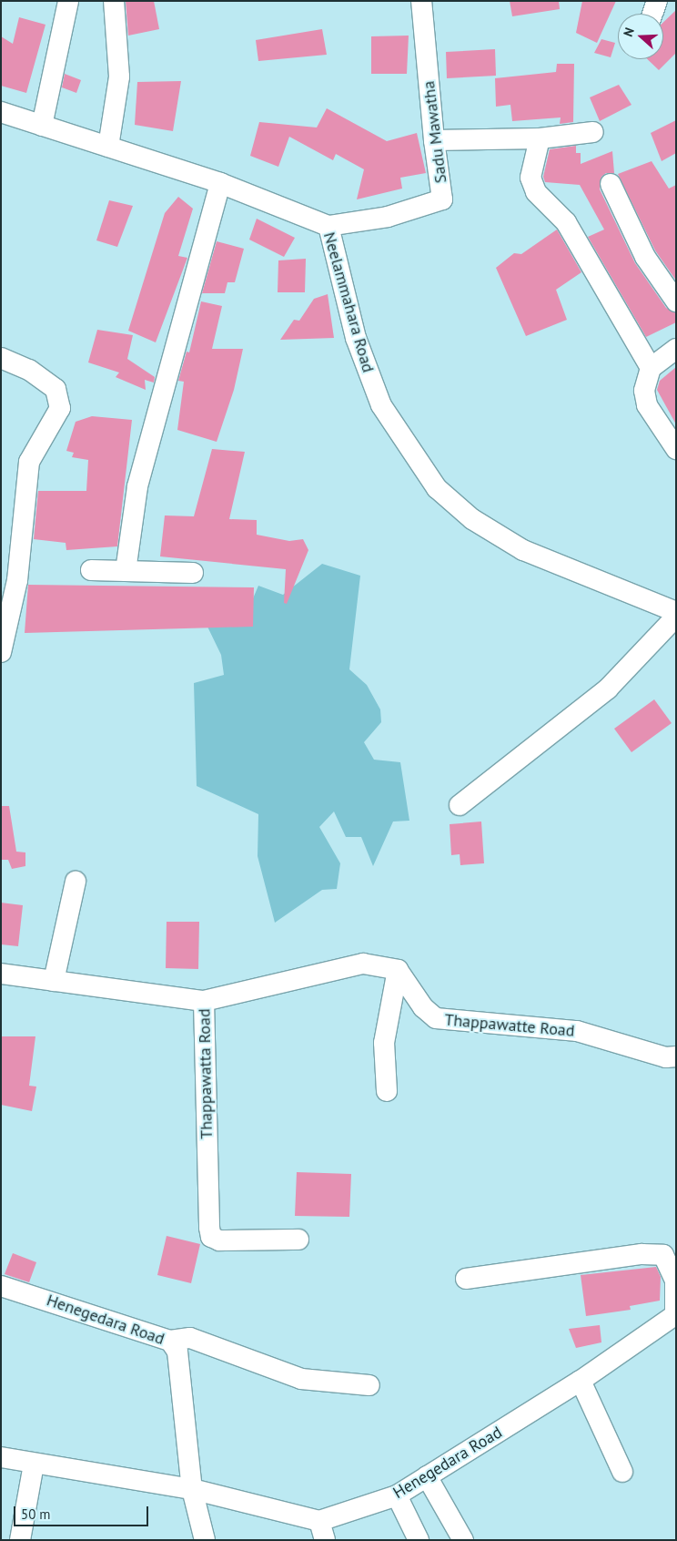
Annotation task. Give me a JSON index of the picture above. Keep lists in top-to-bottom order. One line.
{"streets":{"street":["Sadu Mawatha","Neelammahara Road","Thappawatte Road","Thappawatta Road","Henegedara Road"]},"crossings":[["Sadu Mawatha","Neelammahara Road"]],"scale_bar":"50 m","north":"left"}
